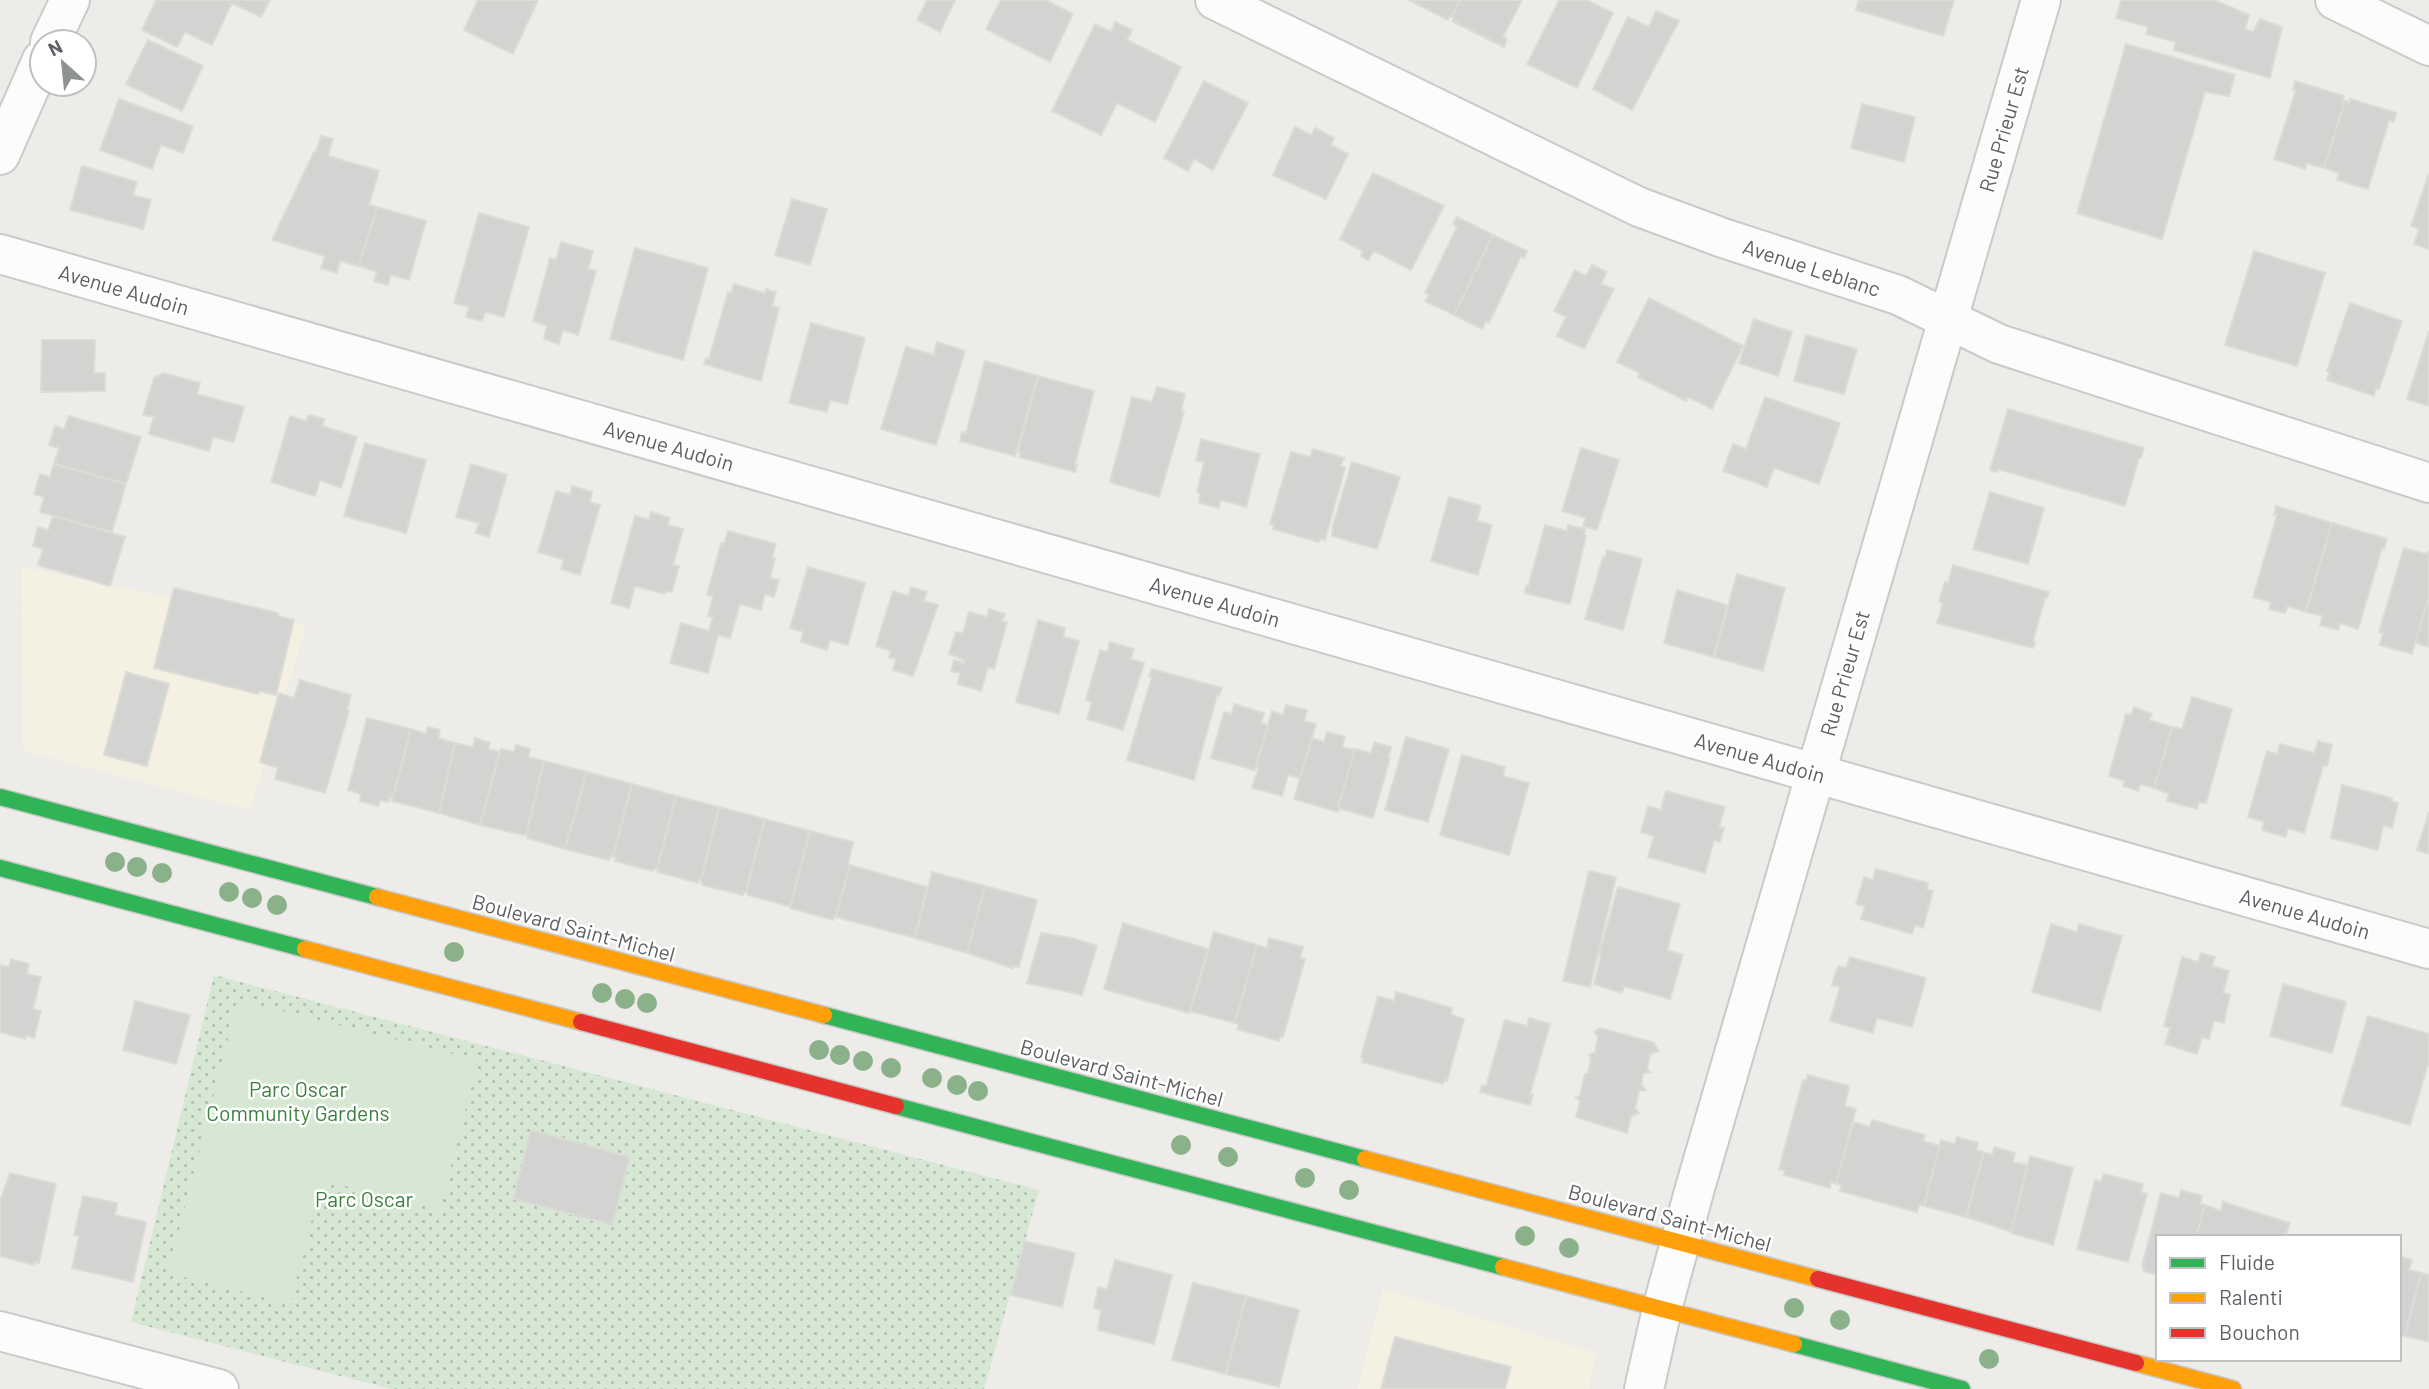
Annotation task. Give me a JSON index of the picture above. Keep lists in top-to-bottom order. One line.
{"streets":{"main road":["Boulevard Saint-Michel"],"street":["Rue Prieur Est","Avenue Leblanc","Avenue Audoin"]},"crossings":[["Rue Prieur Est","Avenue Leblanc"],["Rue Prieur Est","Avenue Audoin"],["Rue Prieur Est","Boulevard Saint-Michel"]],"parks":["Parc Oscar Community Gardens","Parc Oscar"],"legend":["Fluide","Ralenti","Bouchon"],"north":"top left"}
